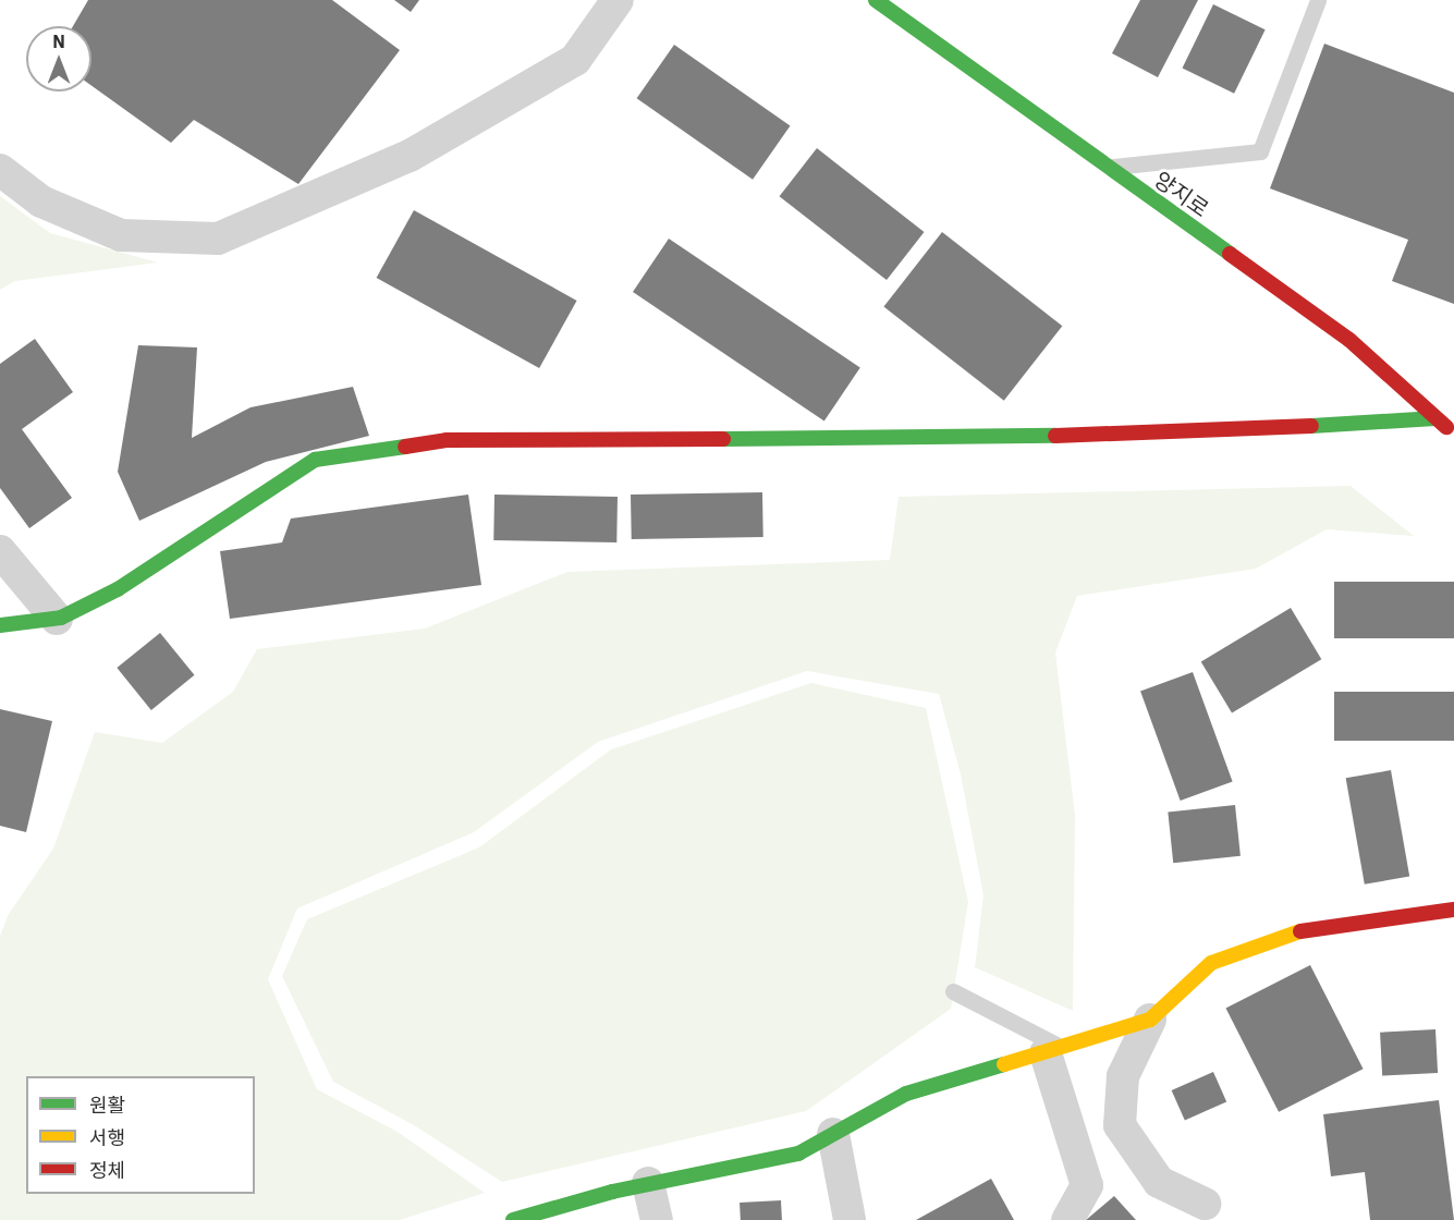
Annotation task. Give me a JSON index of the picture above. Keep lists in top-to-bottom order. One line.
{"streets":{"street":["양지로"]},"legend":["원활","서행","정체"],"north":"top"}
